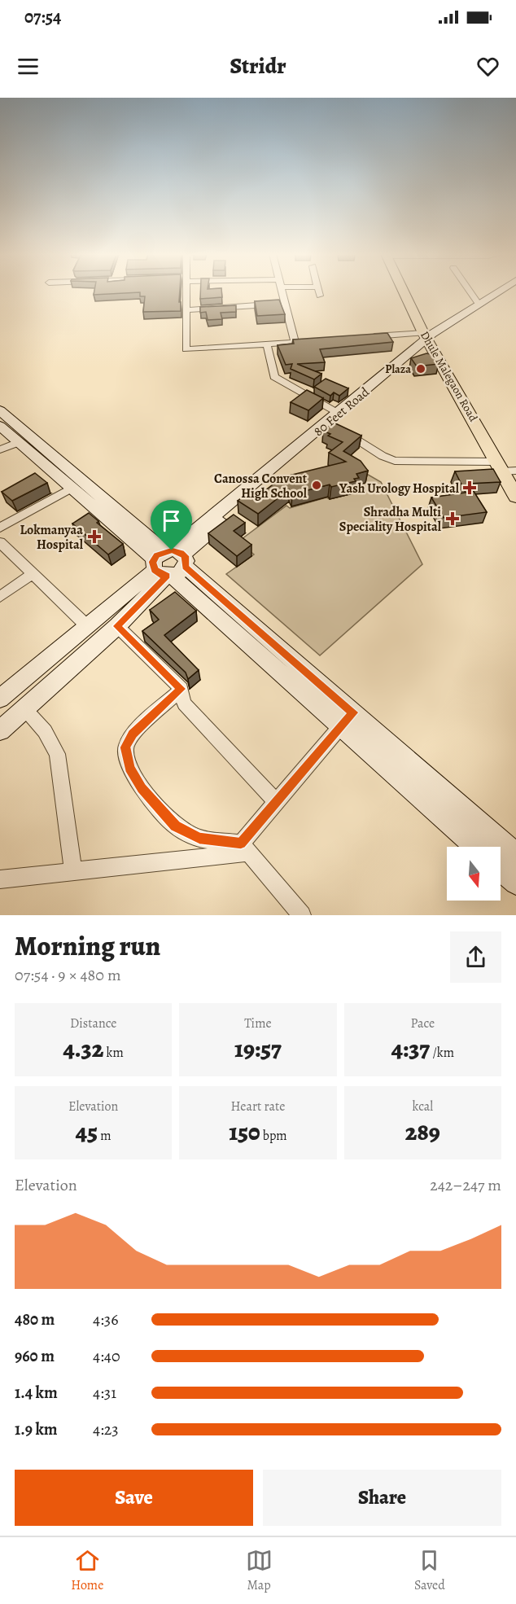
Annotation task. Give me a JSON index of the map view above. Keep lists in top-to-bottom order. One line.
{"streets":{"main road":["Dhule Malegaon Road","80 Feet Road"]},"crossings":[["Dhule Malegaon Road","80 Feet Road"]],"places":{"other":["Plaza","Canossa Convent High School"],"health":["Yash Urology Hospital","Shradha Multi Speciality Hospital","Lokmanyaa Hospital"]},"north":"bottom","page":{"status":"07:54","header":"Stridr","heading":["Morning run","07:54 · 9 × 480 m"],"stats":[["Distance","4.32 km"],["Time","19:57"],["Pace","4:37 /km"],["Elevation","45 m"],["Heart rate","150 bpm"],["kcal","289"]],"chart":["Elevation","242–247 m"],"list":[{"name":"480 m","note":"4:36"},{"name":"960 m","note":"4:40"},{"name":"1.4 km","note":"4:31"},{"name":"1.9 km","note":"4:23"}],"buttons":["Save","Share"],"tabs":["Home","Map","Saved"]}}
